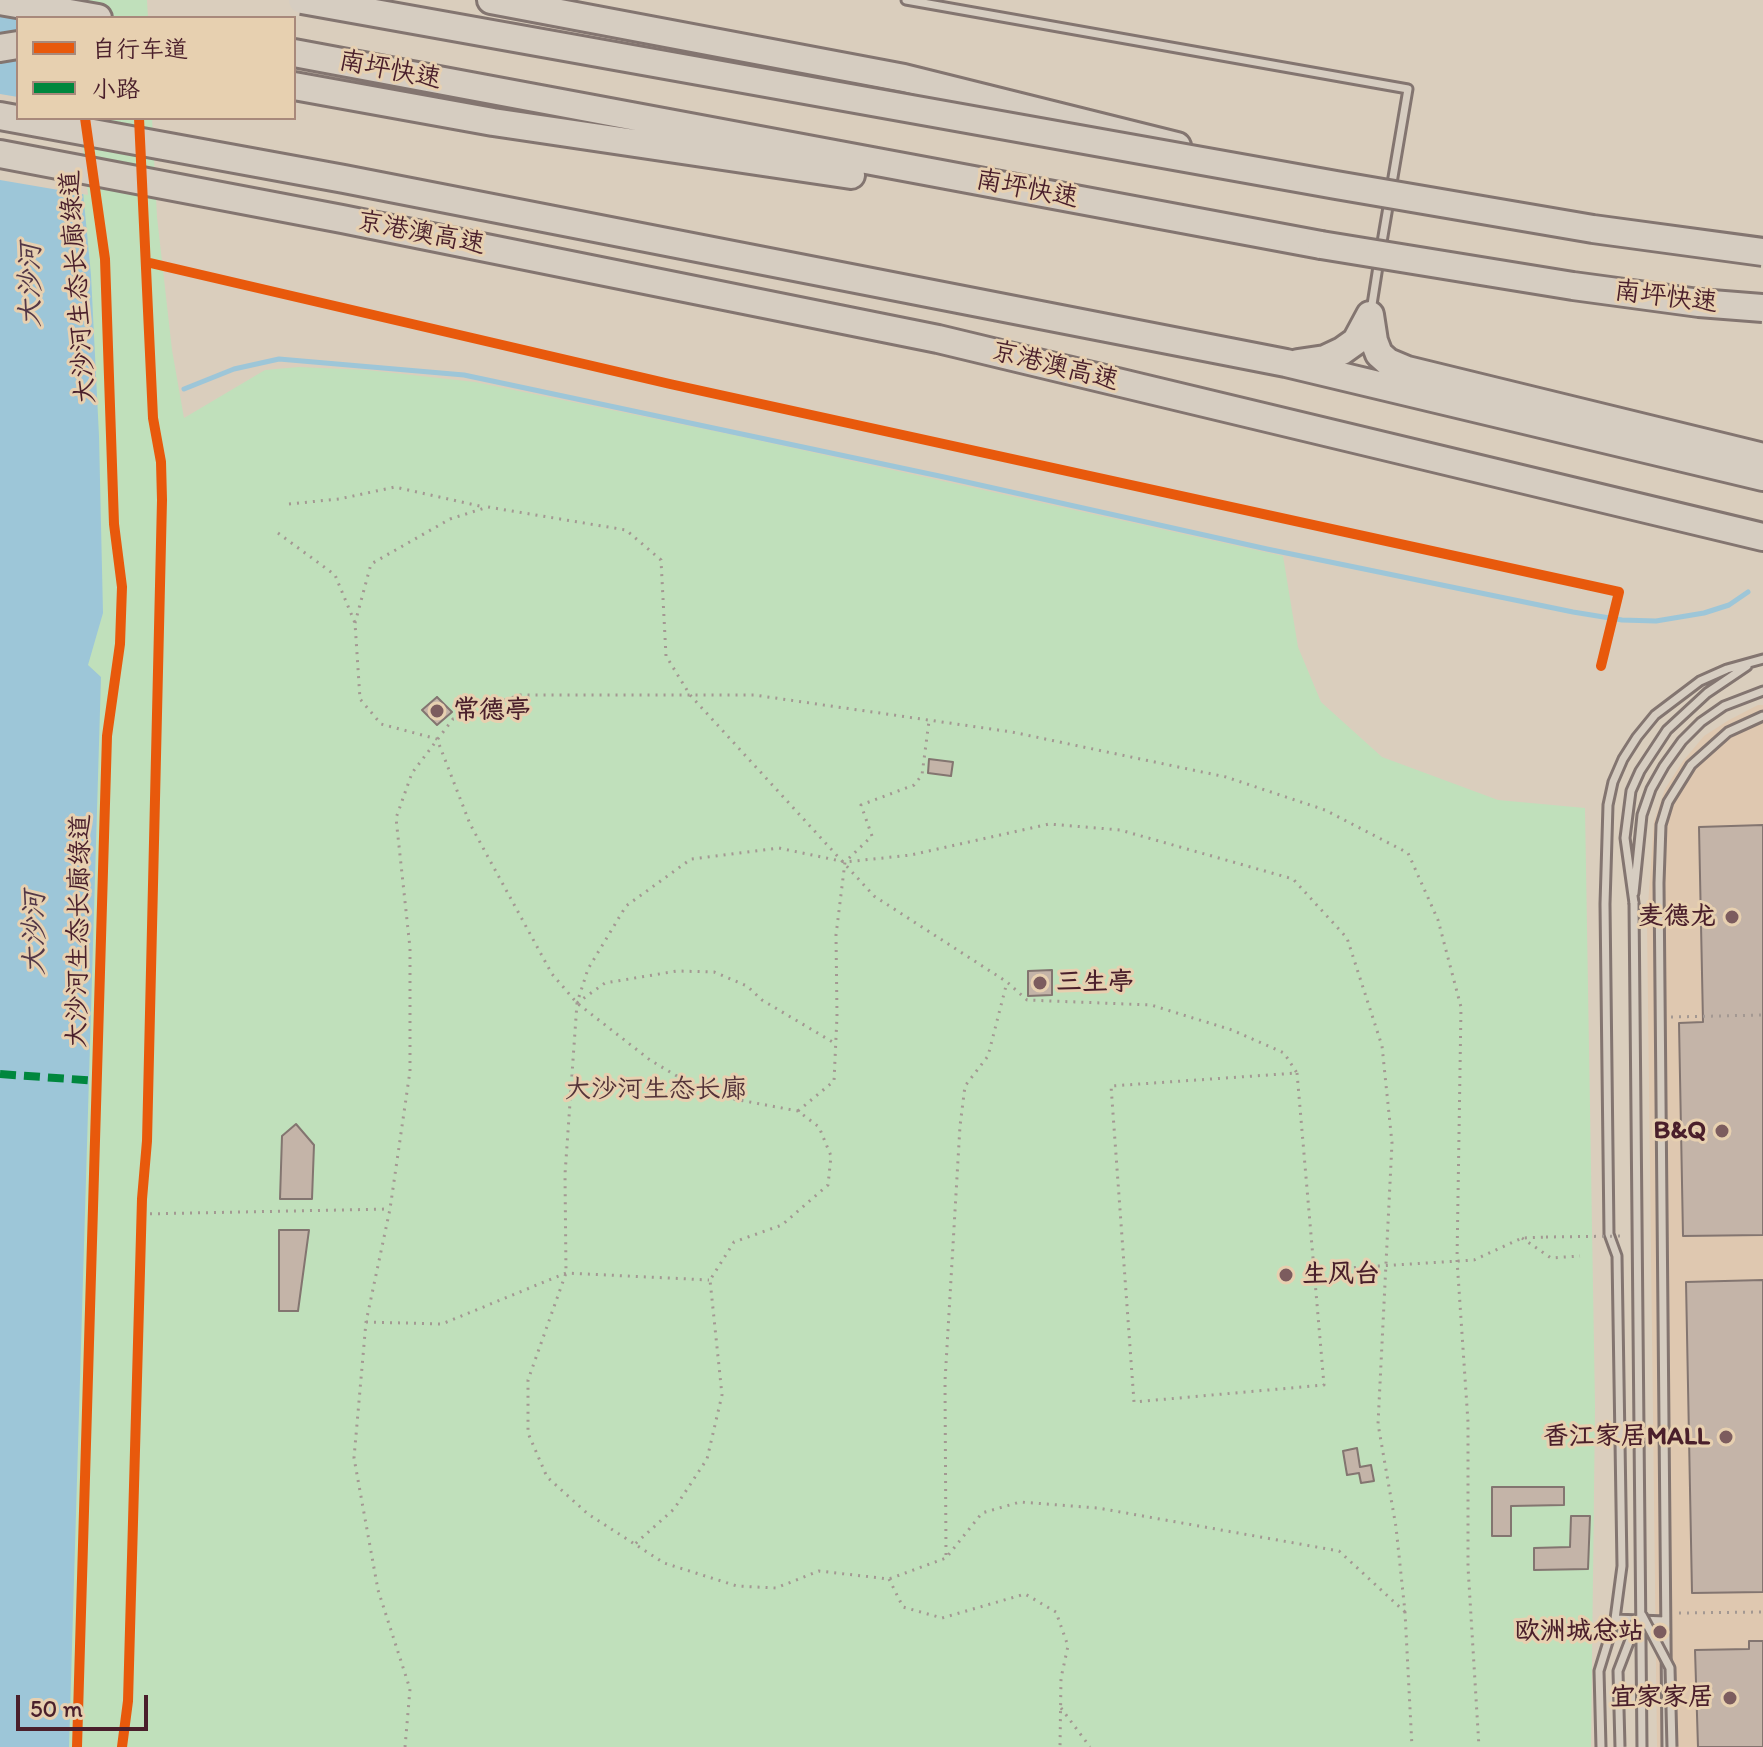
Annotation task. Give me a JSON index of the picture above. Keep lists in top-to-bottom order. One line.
{"streets":{"highway":["南坪快速","京港澳高速"],"cycle path":["大沙河生态长廊绿道"]},"water":["大沙河"],"parks":["大沙河生态长廊"],"places":["常德亭","麦德龙","三生亭","B&Q","生风台","香江家居MALL","欧洲城总站","宜家家居"],"legend":["自行车道","小路"],"scale_bar":"50 m"}
